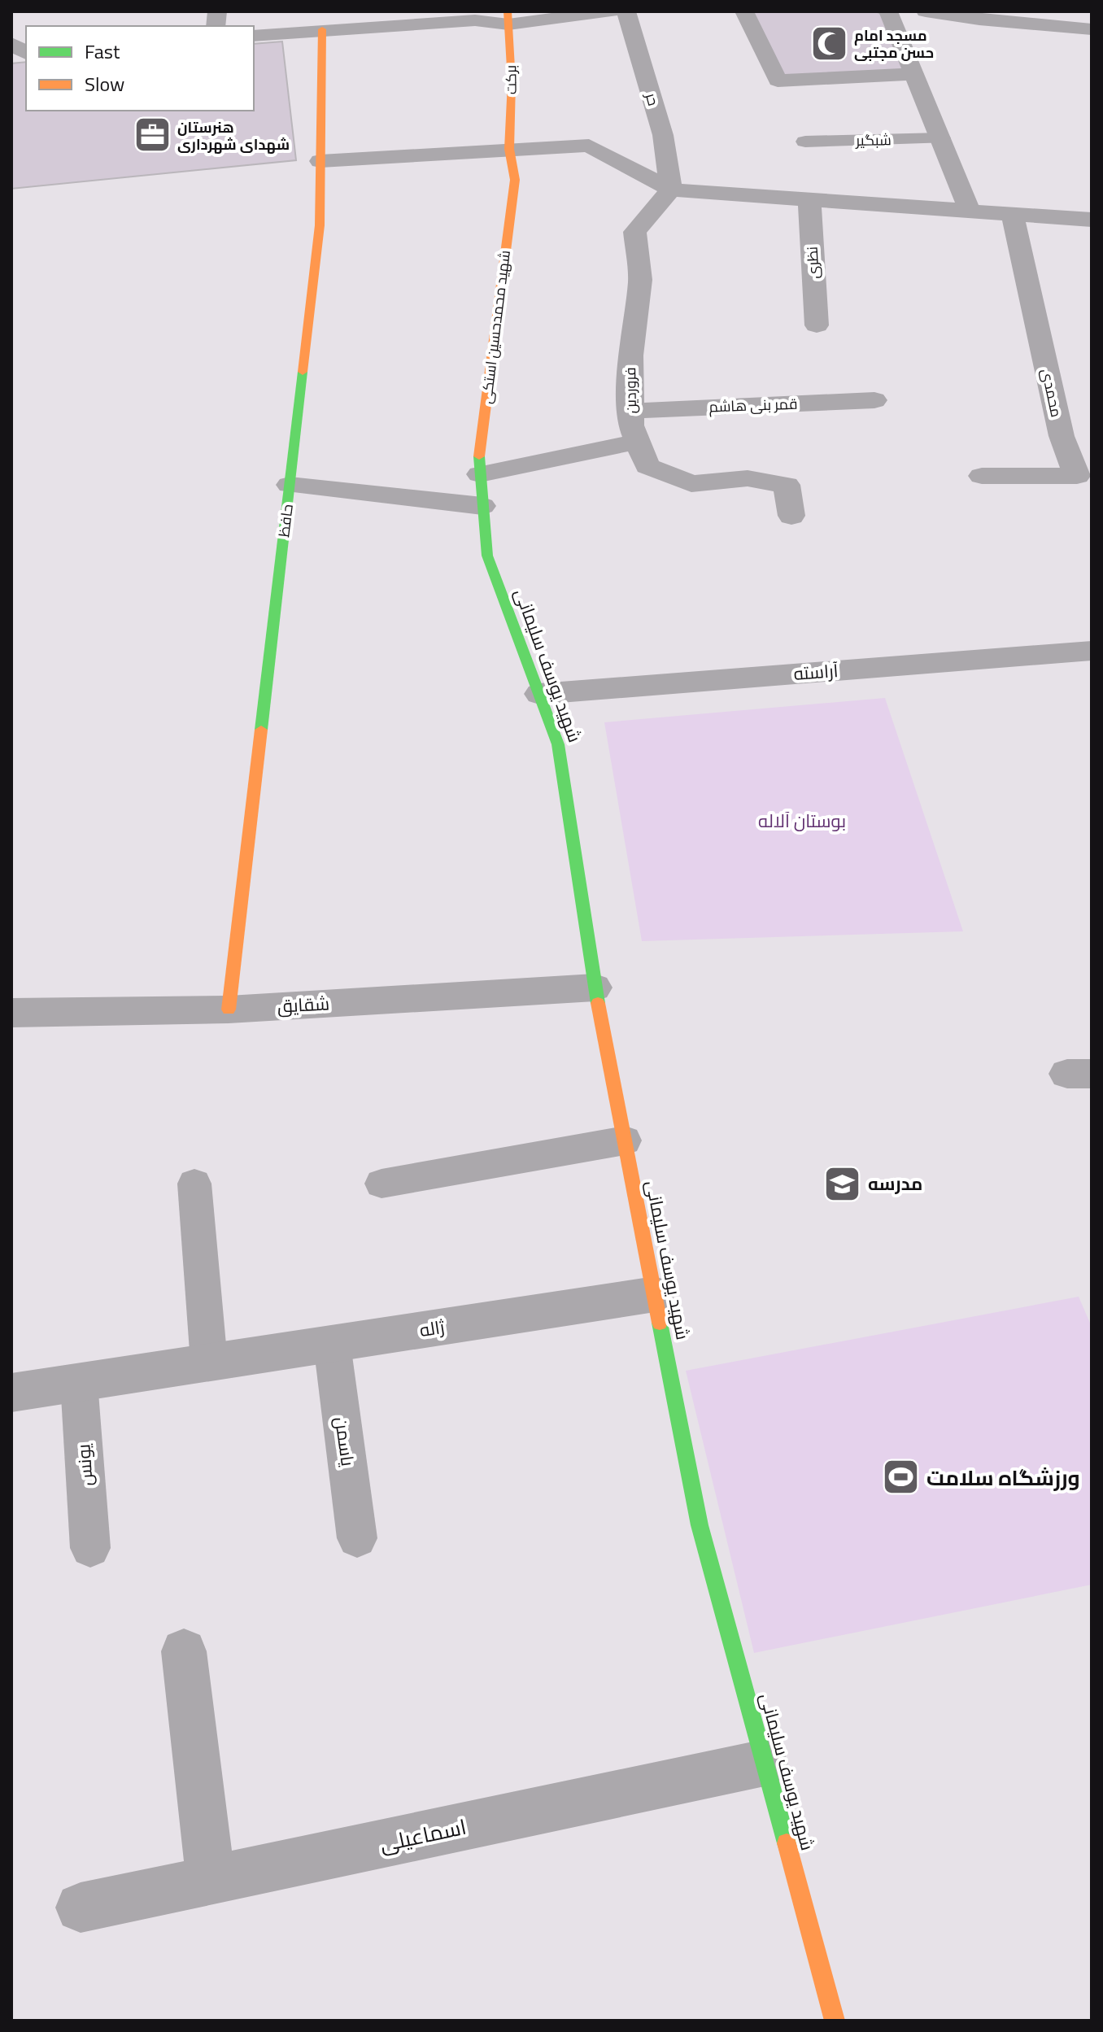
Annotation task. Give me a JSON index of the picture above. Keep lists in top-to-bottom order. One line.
{"streets":{"street":["برکت","حر","نظری","شهید محمدحسین استکی","فروردین","محمدی","قمر بنی هاشم","حافظ","شهید یوسف سلیمانی","آراسته","شقایق","ژاله","اسماعیلی"],"lane":["شبگیر","یاسمن","یونس"]},"crossings":[["برکت","شهید محمدحسین استکی"],["حر","فروردین"],["شهید محمدحسین استکی","شهید یوسف سلیمانی"],["فروردین","قمر بنی هاشم"],["حافظ","شقایق"],["شهید یوسف سلیمانی","آراسته"],["شهید یوسف سلیمانی","شقایق"],["شهید یوسف سلیمانی","ژاله"],["شهید یوسف سلیمانی","اسماعیلی"],["ژاله","یاسمن"],["ژاله","یونس"]],"parks":["بوستان آلاله"],"places":{"mosque":["مسجد امام حسن مجتبی"],"office":["هنرستان شهدای شهرداری"],"school or university":["مدرسه"],"sports":["ورزشگاه سلامت"]},"legend":["Fast","Slow"]}
